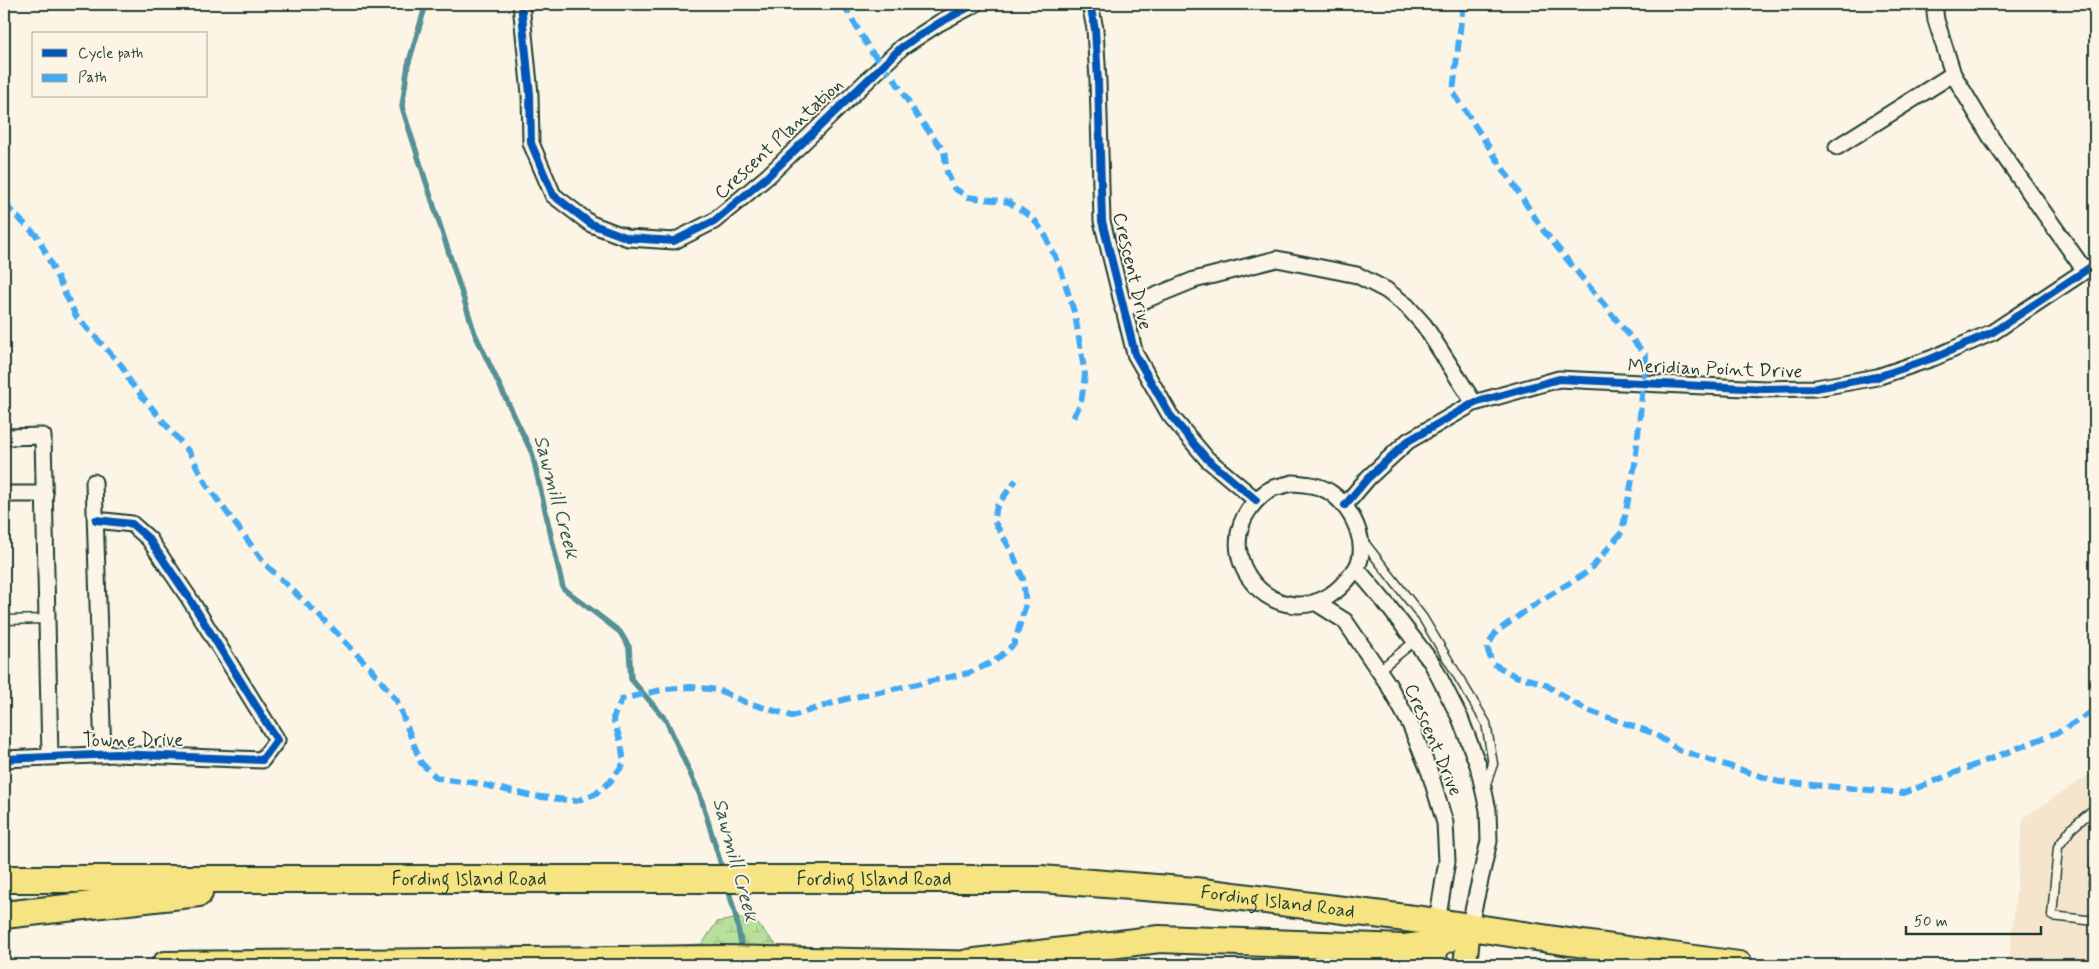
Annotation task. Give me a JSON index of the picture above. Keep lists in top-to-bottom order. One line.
{"streets":{"highway":["Fording Island Road"],"street":["Crescent Plantation","Crescent Drive","Meridian Point Drive","Towne Drive"]},"crossings":[["Crescent Drive","Meridian Point Drive"],["Crescent Drive","Fording Island Road"]],"water":["Sawmill Creek"],"legend":["Cycle path","Path"],"scale_bar":"50 m"}
